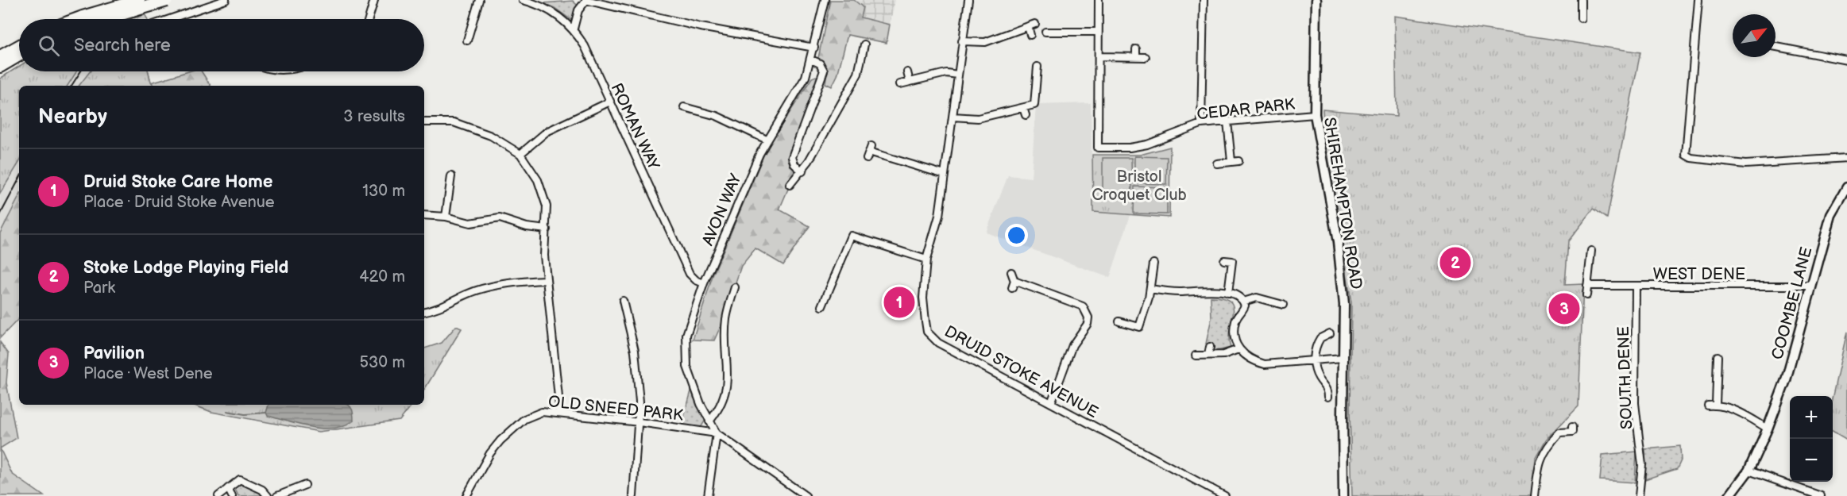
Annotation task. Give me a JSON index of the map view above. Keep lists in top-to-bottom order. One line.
{"streets":{"main road":["SHIREHAMPTON ROAD","COOMBE LANE"],"street":["CEDAR PARK","ROMAN WAY","AVON WAY","WEST DENE","DRUID STOKE AVENUE","SOUTH DENE","OLD SNEED PARK"]},"crossings":[["CEDAR PARK","SHIREHAMPTON ROAD"],["ROMAN WAY","AVON WAY"],["AVON WAY","OLD SNEED PARK"],["WEST DENE","COOMBE LANE"],["WEST DENE","SOUTH DENE"]],"parks":["Bristol Croquet Club"],"north":"top right","page":{"search":"Search here","heading":["Nearby","3 results"],"list":[{"mark":"1","name":"Druid Stoke Care Home","note":"Place · Druid Stoke Avenue","value":"130 m"},{"mark":"2","name":"Stoke Lodge Playing Field","note":"Park","value":"420 m"},{"mark":"3","name":"Pavilion","note":"Place · West Dene","value":"530 m"}],"pins":["2","1","3"],"map_buttons":["+","−"]}}
